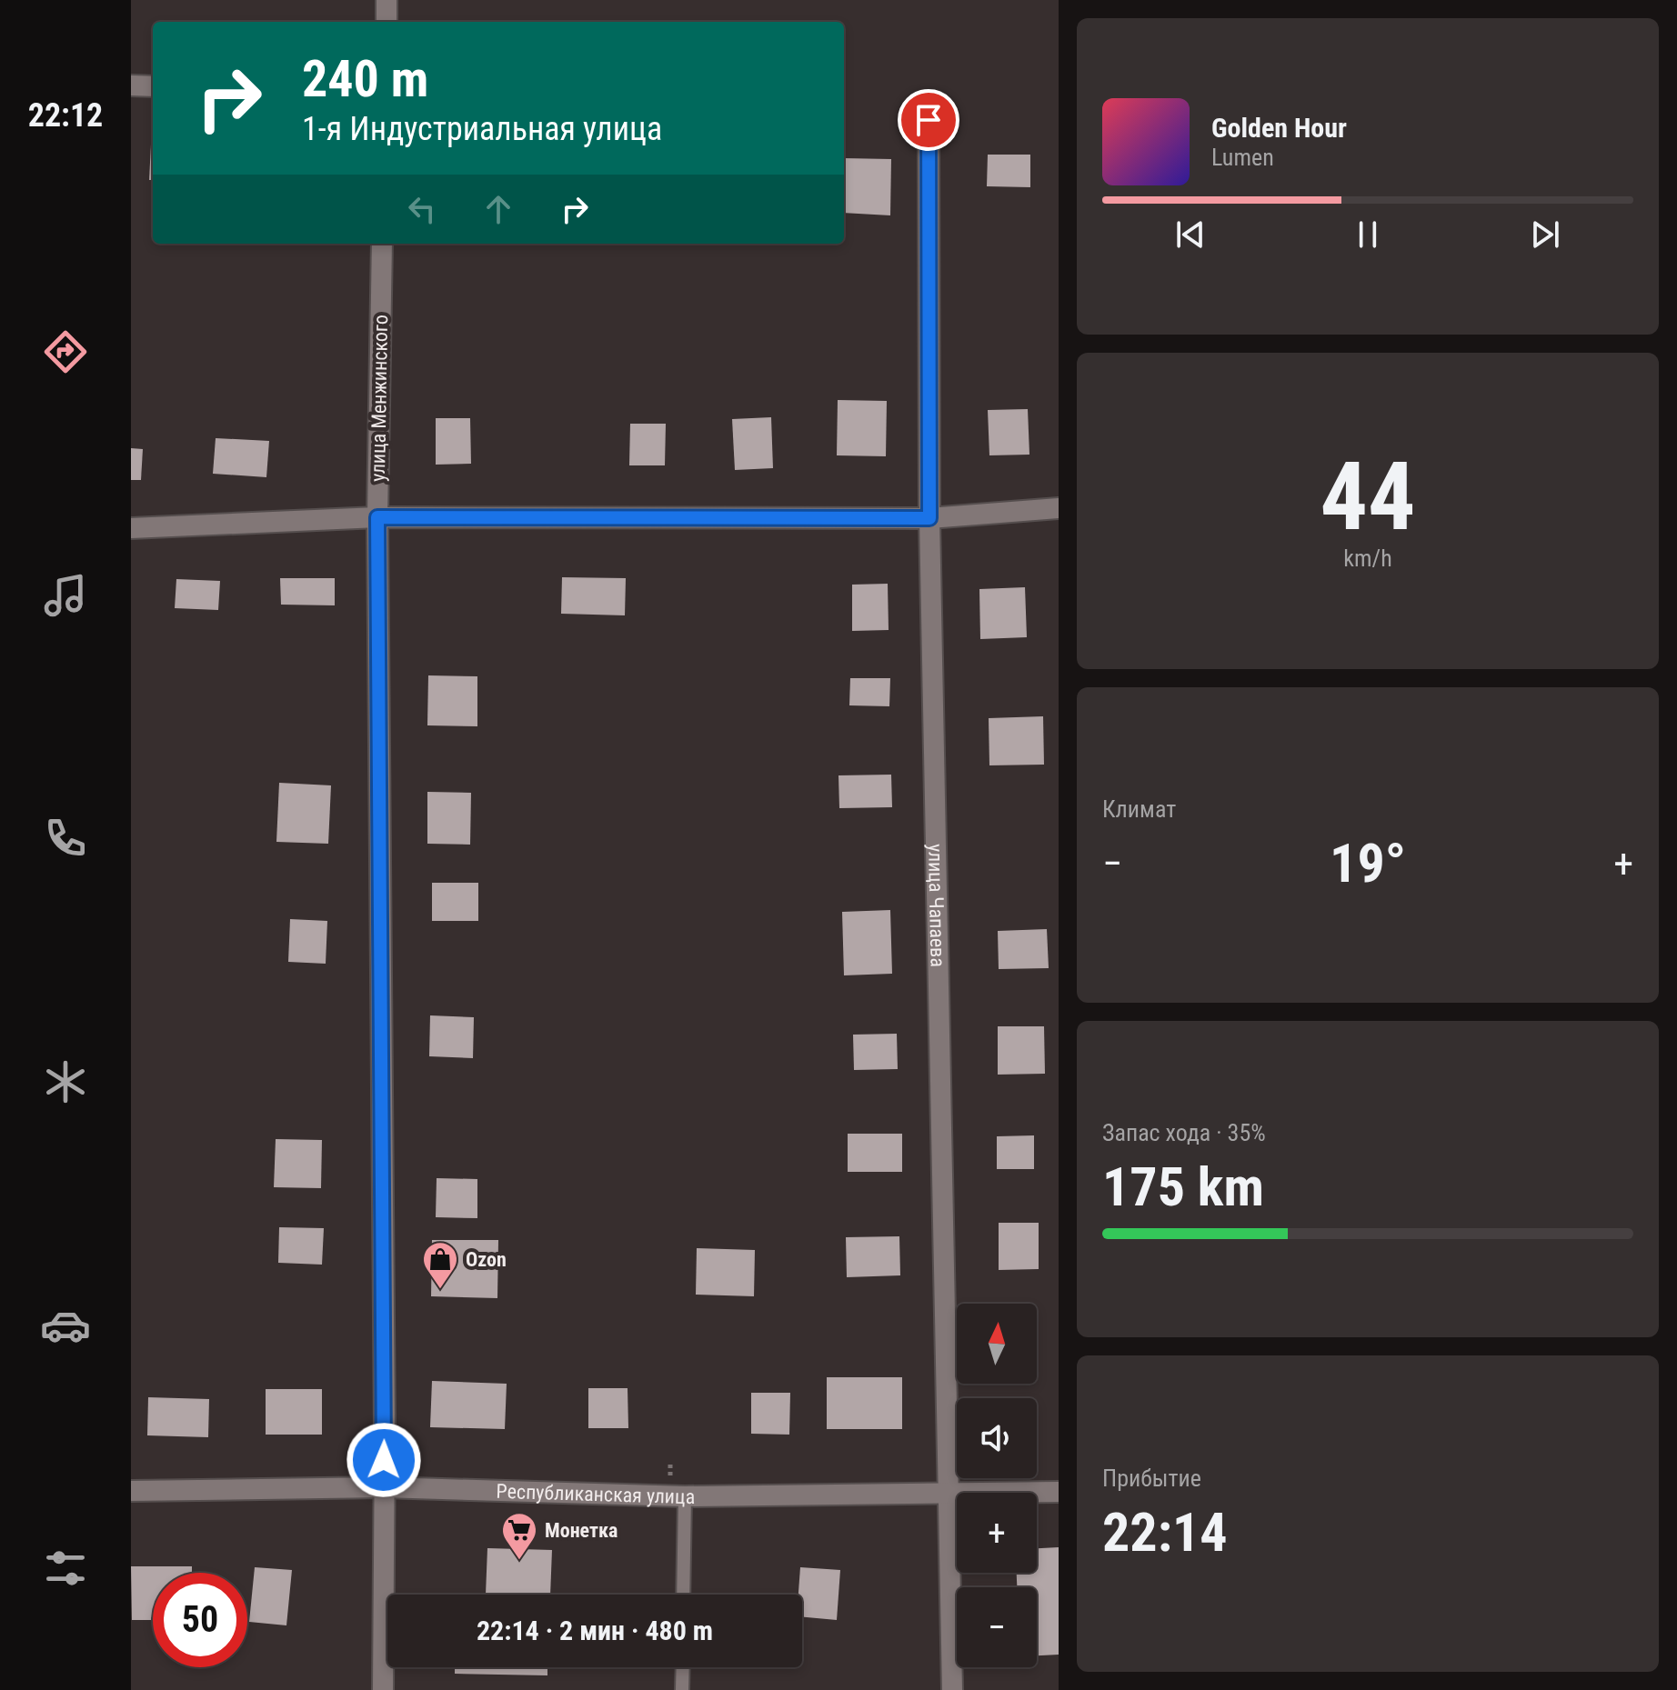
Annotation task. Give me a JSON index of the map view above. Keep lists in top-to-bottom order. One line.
{"streets":{"street":["улица Менжинского","улица Чапаева","Республиканская улица"]},"crossings":[["улица Менжинского","Республиканская улица"],["улица Чапаева","Республиканская улица"]],"places":{"shop":["Ozon"],"supermarket":["Монетка"]},"north":"top","page":{"tabs":"22:12","turn":["240 m","1-я Индустриальная улица"],"song":["Golden Hour","Lumen"],"tile":[["44","km/h"],"Климат",["Запас хода · 35%","175 km"],["Прибытие","22:14"]],"heat":["−","19°","+"],"map_buttons":["+","−"],"limit":"50","trip":"22:14 · 2 мин · 480 m"}}
